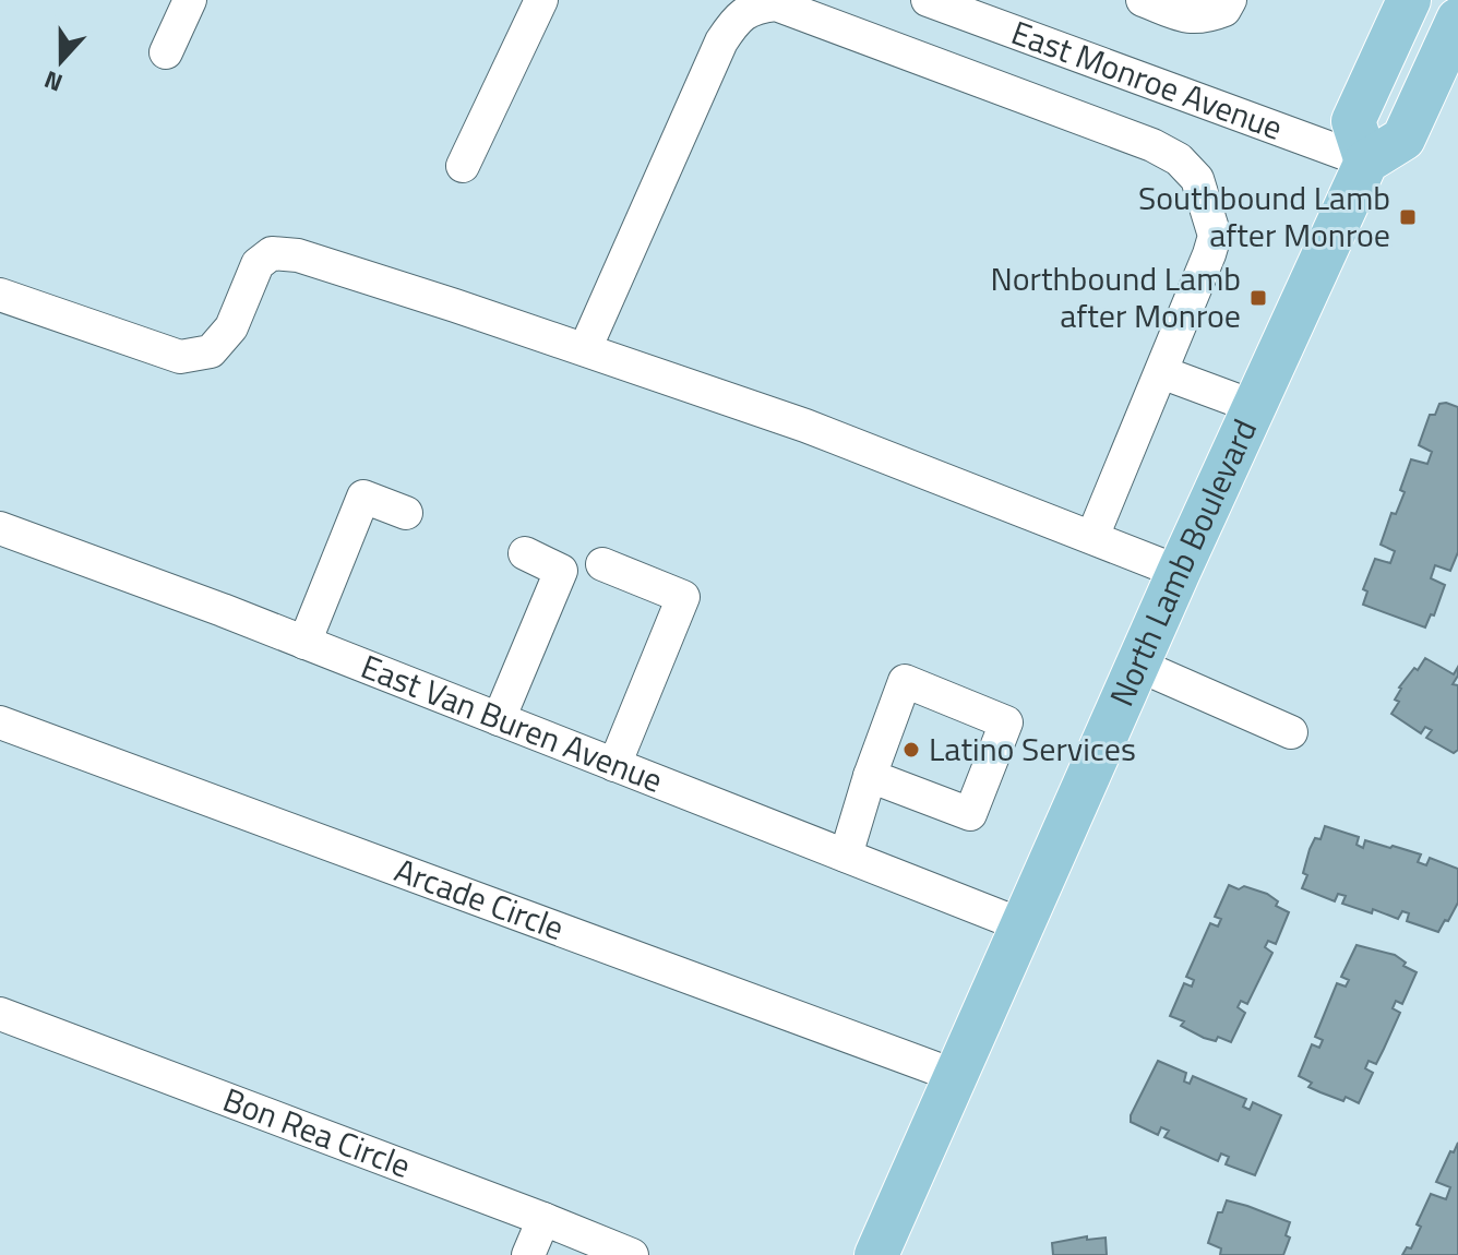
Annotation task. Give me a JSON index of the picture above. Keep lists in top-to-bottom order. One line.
{"streets":{"main road":["North Lamb Boulevard"],"street":["East Monroe Avenue","East Van Buren Avenue","Arcade Circle","Bon Rea Circle"]},"crossings":[["East Monroe Avenue","North Lamb Boulevard"],["North Lamb Boulevard","East Van Buren Avenue"],["North Lamb Boulevard","Arcade Circle"]],"places":{"transit":["Southbound Lamb after Monroe","Northbound Lamb after Monroe"],"other":["Latino Services"]},"north":"bottom"}
